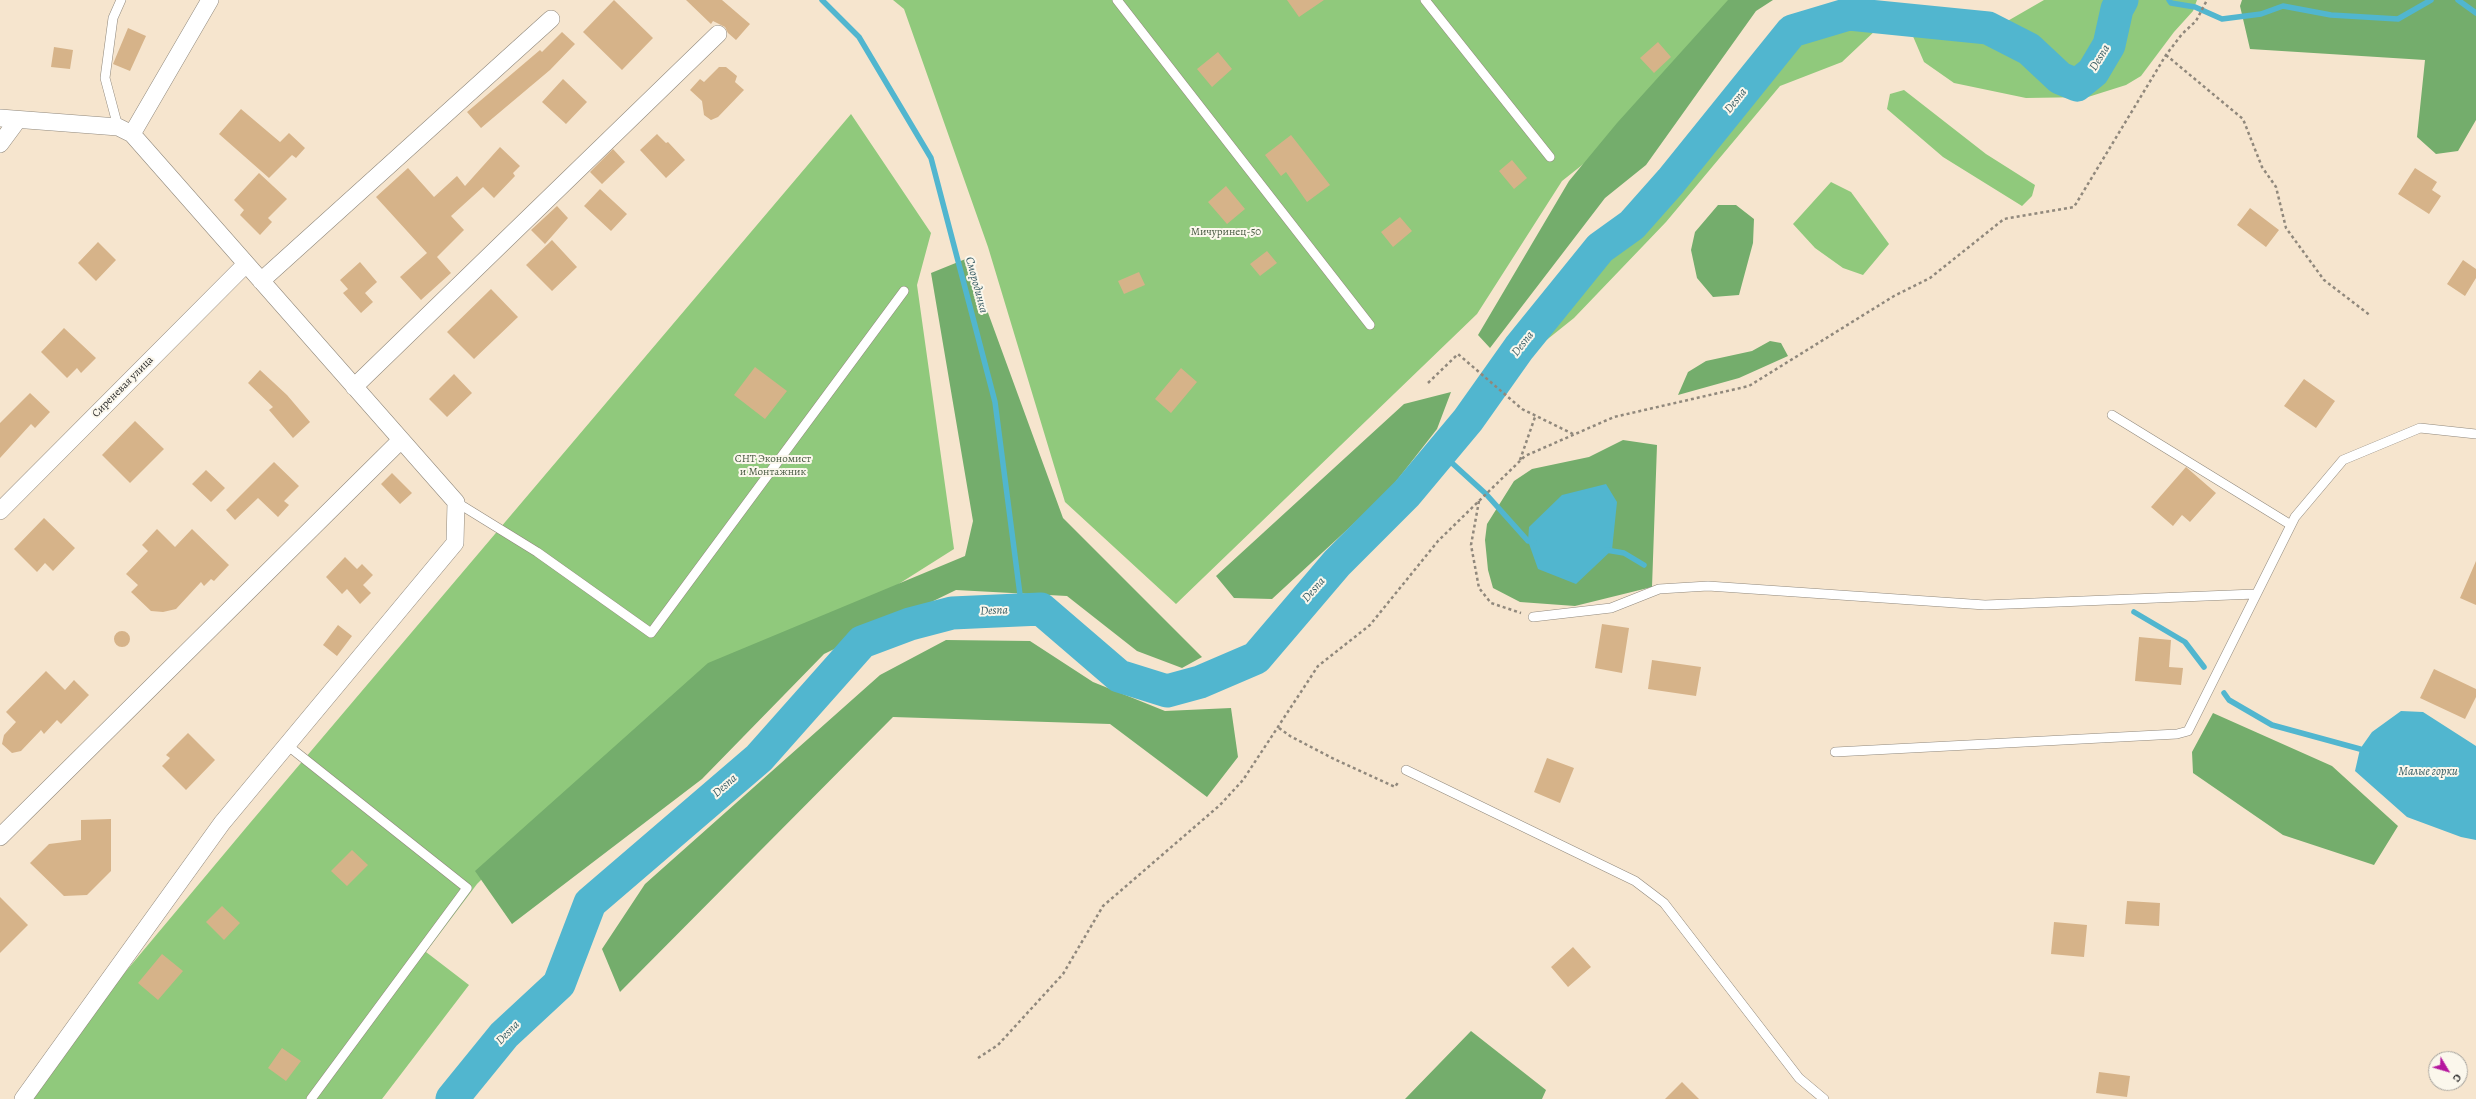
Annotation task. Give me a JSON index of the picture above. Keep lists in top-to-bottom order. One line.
{"streets":{"street":["Сиреневая улица"]},"water":["Desna","Смородинка","Малые горки"],"parks":["Мичуринец-50","СНТ Экономист и Монтажник"],"north":"bottom right"}
